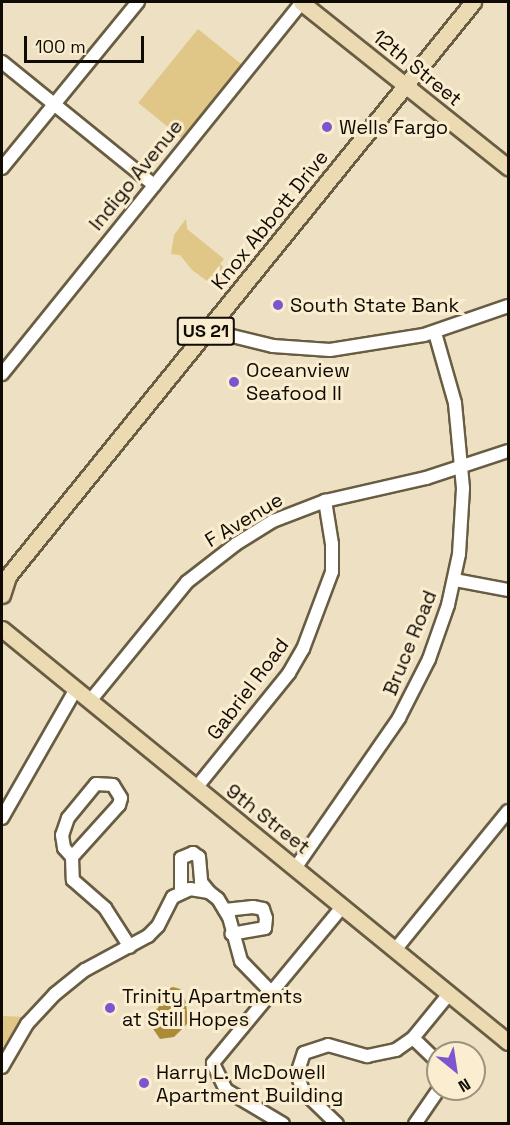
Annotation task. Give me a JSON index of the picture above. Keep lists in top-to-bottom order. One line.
{"streets":{"main road":["12th Street","Knox Abbott Drive","US 21","9th Street"],"street":["Indigo Avenue","F Avenue","Bruce Road","Gabriel Road"]},"crossings":[["12th Street","Indigo Avenue"],["12th Street","Knox Abbott Drive"],["F Avenue","Bruce Road"],["F Avenue","Gabriel Road"],["F Avenue","9th Street"],["Bruce Road","9th Street"],["Gabriel Road","9th Street"]],"places":["Wells Fargo","South State Bank","Oceanview Seafood II","Trinity Apartments at Still Hopes","Harry L. McDowell Apartment Building"],"scale_bar":"100 m","north":"bottom right"}
